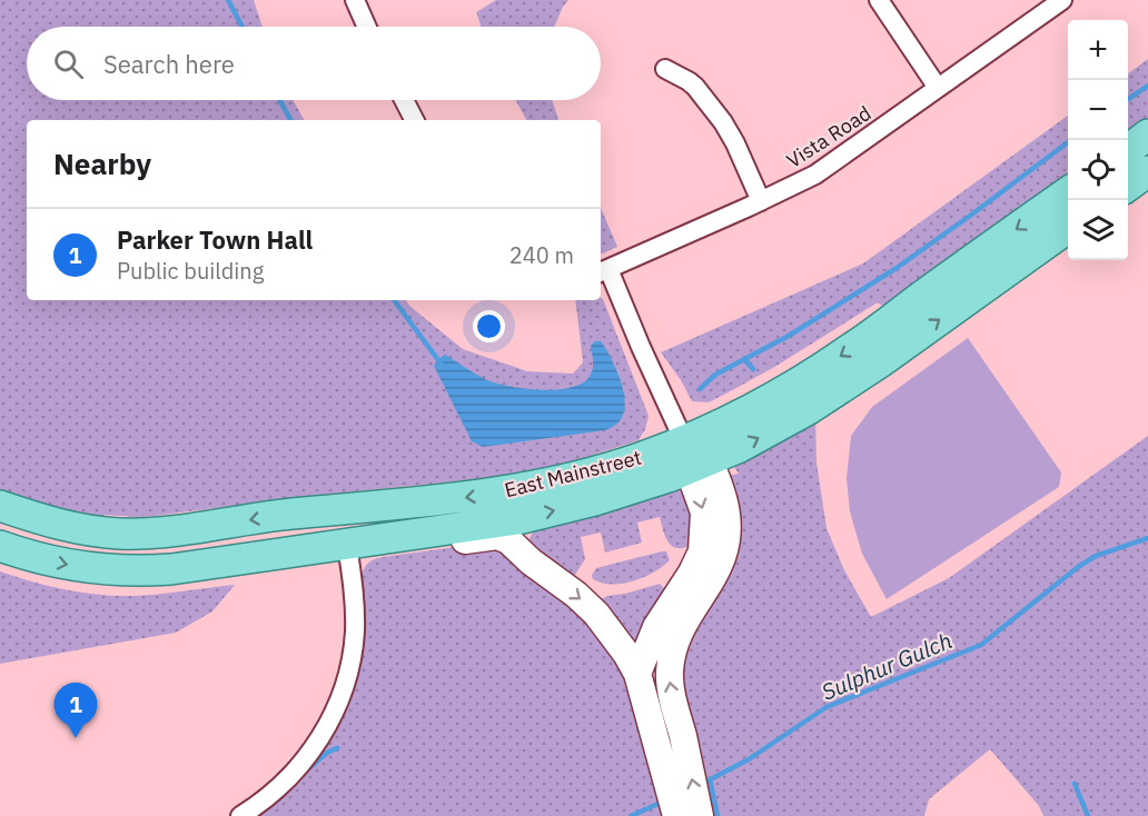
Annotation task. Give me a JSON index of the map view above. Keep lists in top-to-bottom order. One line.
{"streets":{"main road":["East Mainstreet"],"street":["Vista Road"]},"water":["Sulphur Gulch"],"page":{"map_buttons":["+","−"],"search":"Search here","heading":"Nearby","list":[{"mark":"1","name":"Parker Town Hall","note":"Public building","value":"240 m"}],"pins":"1"}}
